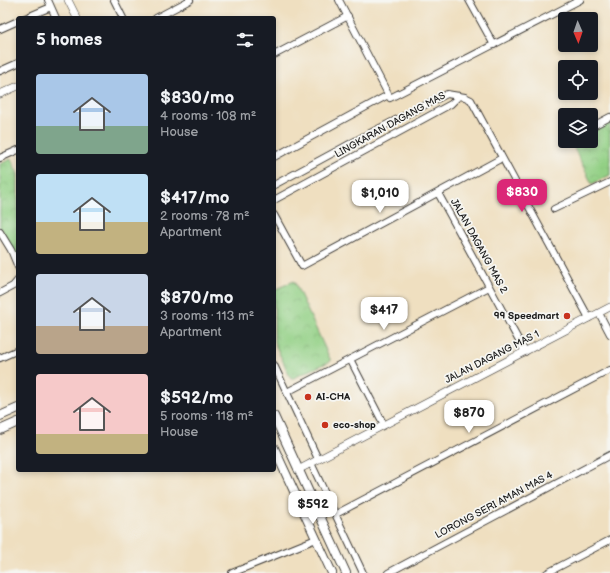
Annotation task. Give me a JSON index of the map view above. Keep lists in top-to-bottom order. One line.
{"streets":{"street":["LINGKARAN DAGANG MAS","JALAN DAGANG MAS 2","JALAN DAGANG MAS 1","LORONG SERI AMAN MAS 4"]},"crossings":[["JALAN DAGANG MAS 2","JALAN DAGANG MAS 1"]],"places":["99 Speedmart","AI-CHA","eco-shop"],"north":"bottom","page":{"heading":"5 homes","list":[{"name":"$830/mo","note":"4 rooms · 108 m² · House"},{"name":"$417/mo","note":"2 rooms · 78 m² · Apartment"},{"name":"$870/mo","note":"3 rooms · 113 m² · Apartment"},{"name":"$592/mo","note":"5 rooms · 118 m² · House"}],"price":["$830","$1,010","$417","$870","$592"]}}
